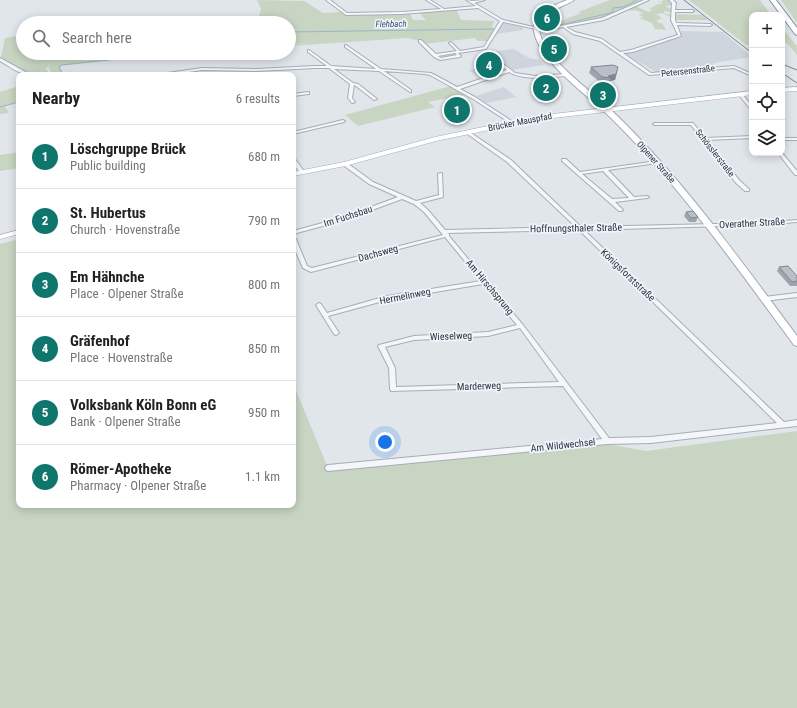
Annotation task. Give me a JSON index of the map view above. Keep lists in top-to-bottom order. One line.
{"streets":{"main road":["Brücker Mauspfad","Olpener Straße"],"street":["Petersenstraße","Schösslerstraße","Im Fuchsbau","Overather Straße","Hoffnungsthaler Straße","Dachsweg","Königsforststraße","Am Hirschsprung","Hermelinweg","Wieselweg","Marderweg","Am Wildwechsel"]},"crossings":[["Brücker Mauspfad","Olpener Straße"],["Brücker Mauspfad","Königsforststraße"],["Brücker Mauspfad","Am Hirschsprung"],["Olpener Straße","Overather Straße"],["Olpener Straße","Hoffnungsthaler Straße"],["Im Fuchsbau","Am Hirschsprung"],["Overather Straße","Hoffnungsthaler Straße"],["Hoffnungsthaler Straße","Dachsweg"],["Hoffnungsthaler Straße","Königsforststraße"],["Hoffnungsthaler Straße","Am Hirschsprung"],["Dachsweg","Am Hirschsprung"],["Königsforststraße","Am Wildwechsel"],["Am Hirschsprung","Hermelinweg"],["Am Hirschsprung","Wieselweg"],["Am Hirschsprung","Marderweg"],["Am Hirschsprung","Am Wildwechsel"],["Wieselweg","Marderweg"]],"water":["Flehbach"],"page":{"pins":["6","5","4","2","3","1"],"map_buttons":["+","−"],"search":"Search here","heading":["Nearby","6 results"],"list":[{"mark":"1","name":"Löschgruppe Brück","note":"Public building","value":"680 m"},{"mark":"2","name":"St. Hubertus","note":"Church · Hovenstraße","value":"790 m"},{"mark":"3","name":"Em Hähnche","note":"Place · Olpener Straße","value":"800 m"},{"mark":"4","name":"Gräfenhof","note":"Place · Hovenstraße","value":"850 m"},{"mark":"5","name":"Volksbank Köln Bonn eG","note":"Bank · Olpener Straße","value":"950 m"},{"mark":"6","name":"Römer-Apotheke","note":"Pharmacy · Olpener Straße","value":"1.1 km"}]}}
